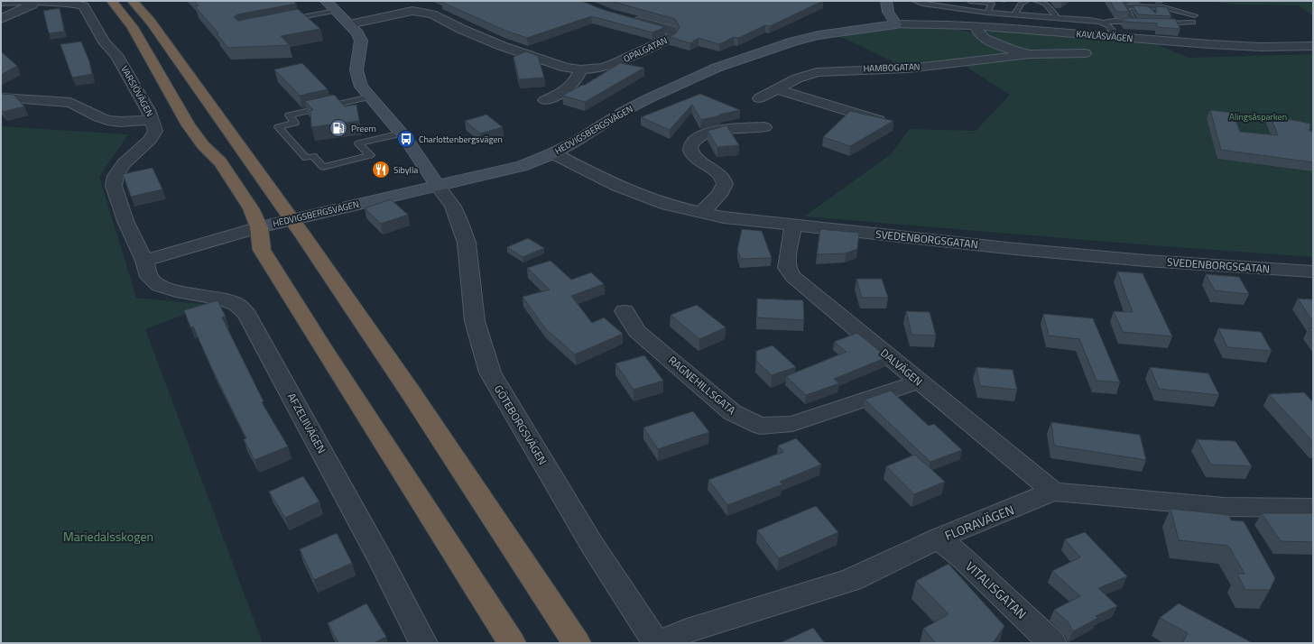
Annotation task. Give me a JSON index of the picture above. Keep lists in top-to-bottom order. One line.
{"streets":{"street":["KAVLÅSVÄGEN","OPALGATAN","HAMBOGATAN","VARSJÖVÄGEN","HEDVIGSBERGSVÄGEN","SVEDENBORGSGATAN","DALVÄGEN","RAGNEHILLSGATA","AFZELIIVÄGEN","GÖTEBORGSVÄGEN","FLORAVÄGEN","VITALISGATAN"]},"crossings":[["KAVLÅSVÄGEN","HEDVIGSBERGSVÄGEN"],["VARSJÖVÄGEN","AFZELIIVÄGEN"],["HEDVIGSBERGSVÄGEN","SVEDENBORGSGATAN"],["HEDVIGSBERGSVÄGEN","GÖTEBORGSVÄGEN"],["SVEDENBORGSGATAN","DALVÄGEN"],["DALVÄGEN","RAGNEHILLSGATA"],["DALVÄGEN","FLORAVÄGEN"],["FLORAVÄGEN","VITALISGATAN"]],"parks":["Alingsåsparken","Mariedalsskogen"],"places":{"fuel station":["Preem"],"bus stop":["Charlottenbergsvägen"],"restaurant":["Sibylla"]}}
